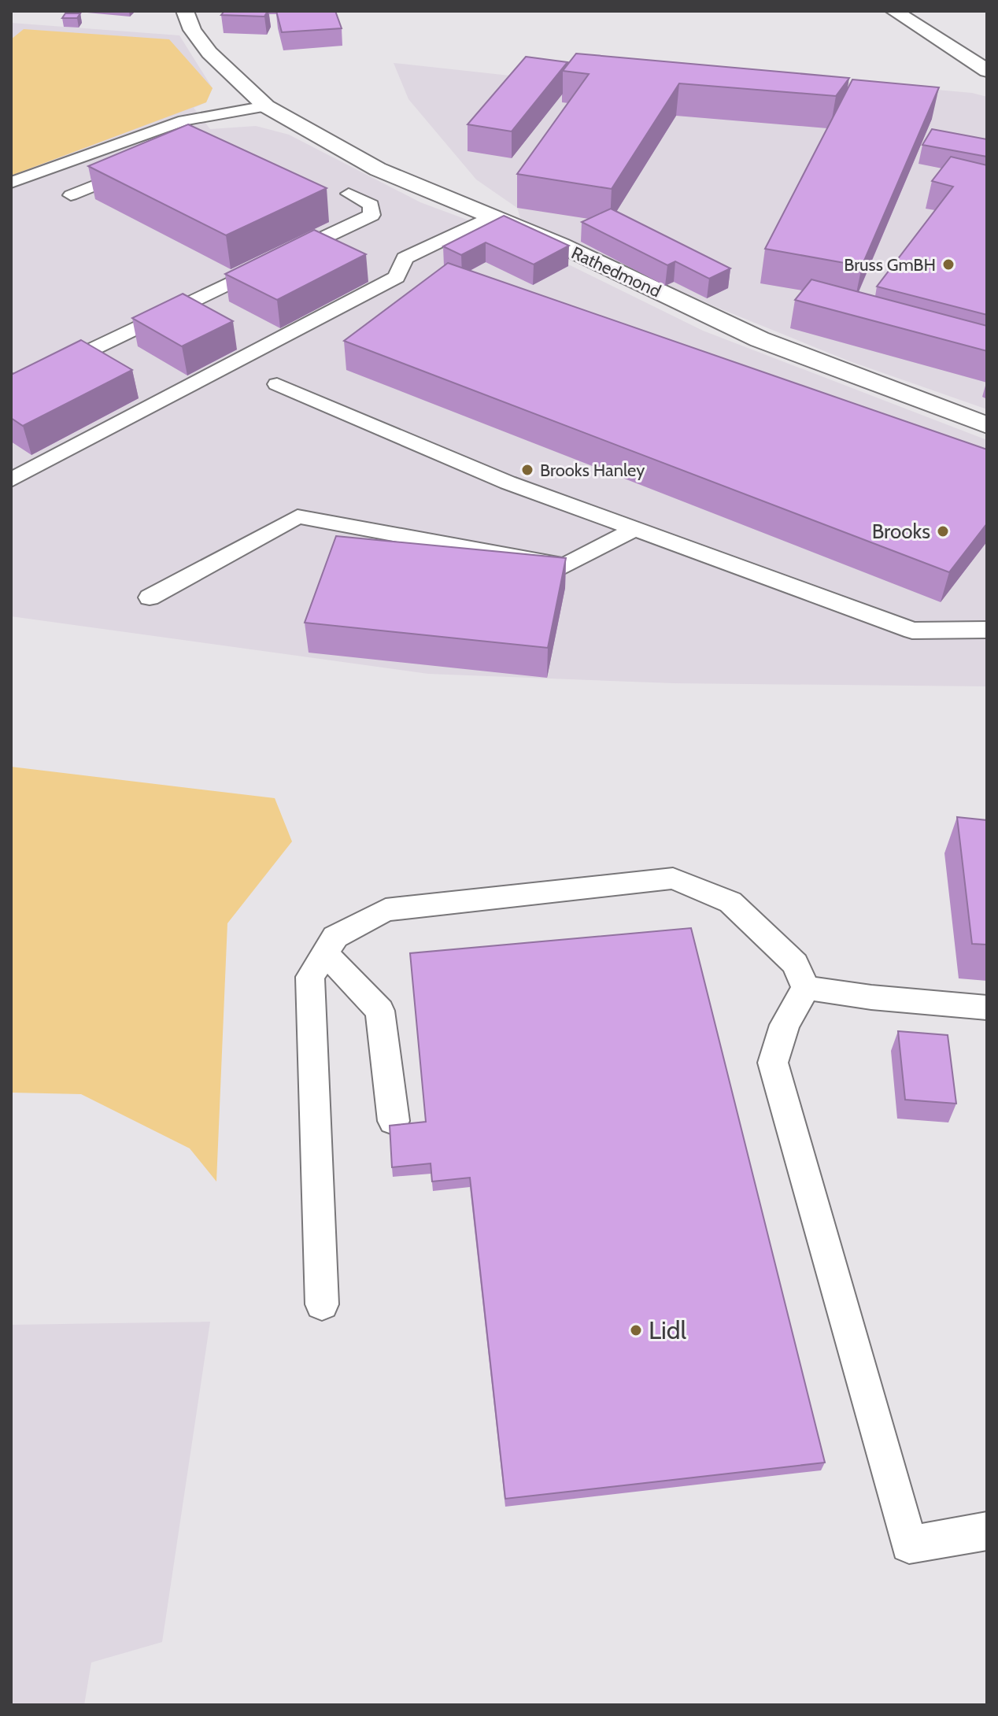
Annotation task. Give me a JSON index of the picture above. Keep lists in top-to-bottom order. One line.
{"streets":{"street":["Rathedmond"]},"places":["Bruss GmBH","Brooks Hanley","Brooks","Lidl"]}
